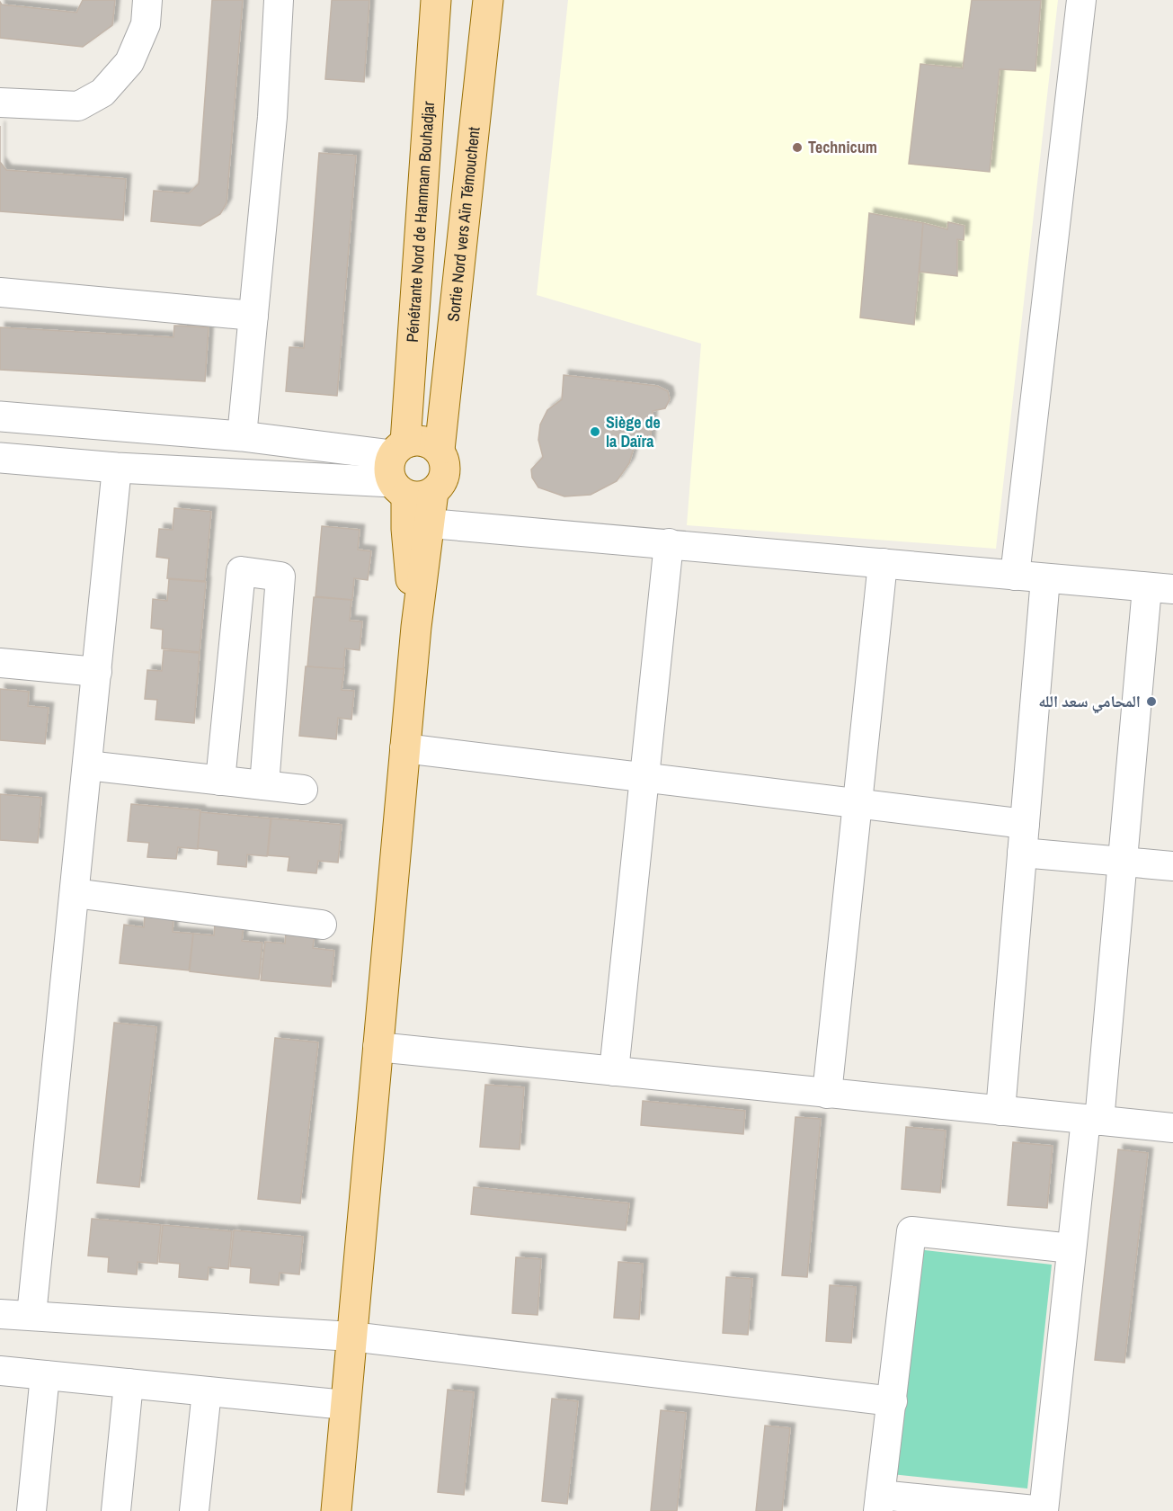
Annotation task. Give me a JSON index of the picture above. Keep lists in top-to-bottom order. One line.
{"streets":{"main road":["Pénétrante Nord de Hammam Bouhadjar","Sortie Nord vers Aïn Témouchent"]},"crossings":[["Pénétrante Nord de Hammam Bouhadjar","Sortie Nord vers Aïn Témouchent"]],"places":["Technicum","Siège de la Daïra","المحامي سعد الله"]}
